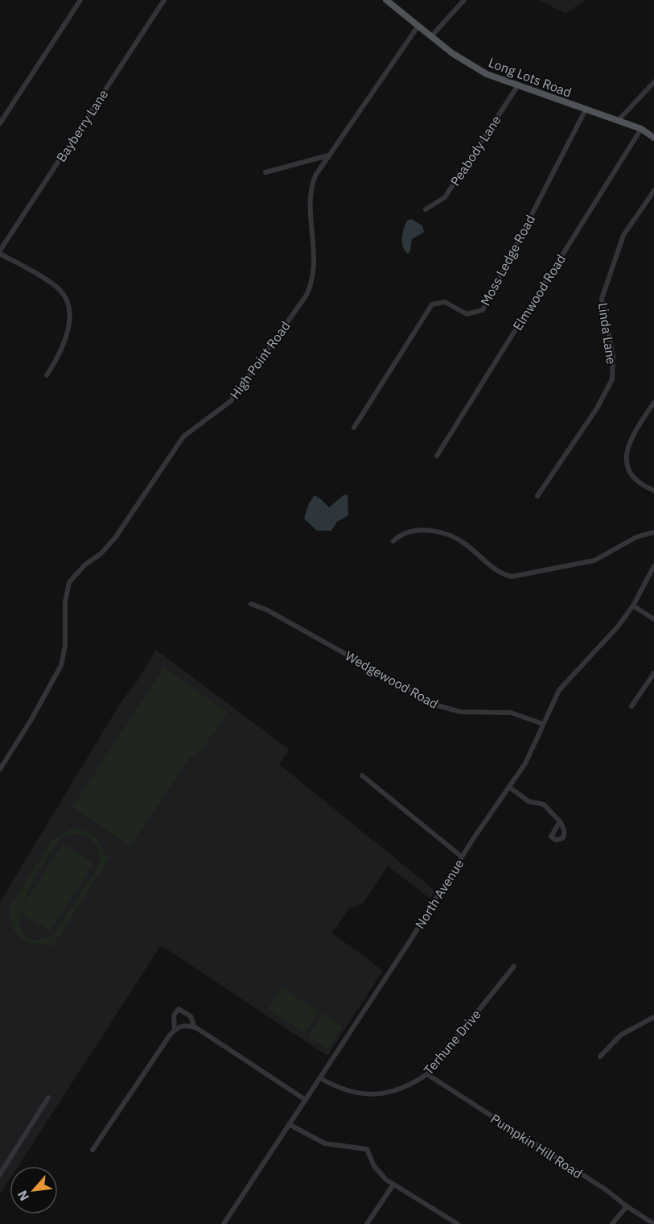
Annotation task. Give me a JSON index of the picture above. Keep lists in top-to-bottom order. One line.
{"streets":{"main road":["Long Lots Road"],"street":["Bayberry Lane","Peabody Lane","Moss Ledge Road","Elmwood Road","Linda Lane","High Point Road","Wedgewood Road","North Avenue","Terhune Drive","Pumpkin Hill Road"]},"crossings":[["Long Lots Road","Peabody Lane"],["Long Lots Road","Moss Ledge Road"],["Long Lots Road","Elmwood Road"],["Long Lots Road","High Point Road"],["Wedgewood Road","North Avenue"],["North Avenue","Terhune Drive"],["Terhune Drive","Pumpkin Hill Road"]],"north":"bottom left"}
